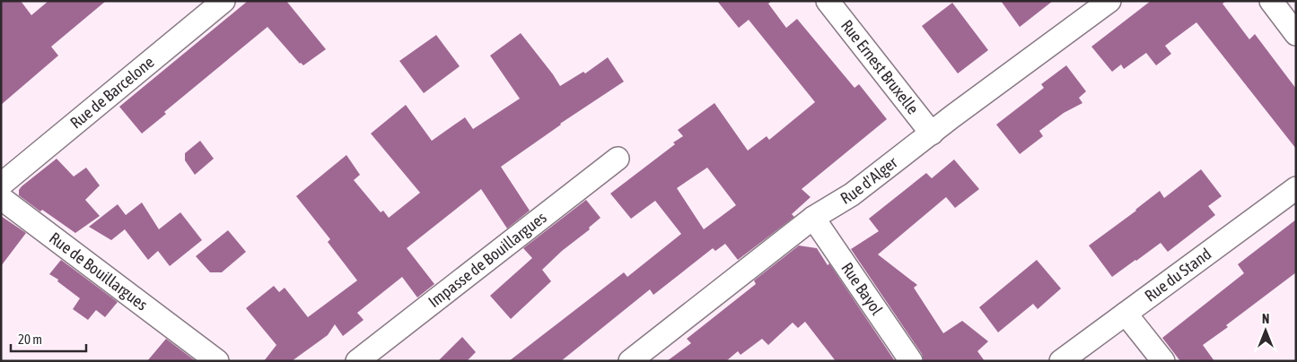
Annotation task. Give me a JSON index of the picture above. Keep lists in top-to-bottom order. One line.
{"streets":{"street":["Rue Ernest Bruxelle","Rue de Barcelone","Rue d'Alger","Impasse de Bouillargues","Rue de Bouillargues","Rue du Stand","Rue Bayol"]},"crossings":[["Rue Ernest Bruxelle","Rue d'Alger"],["Rue d'Alger","Rue Bayol"]],"scale_bar":"20 m","north":"top"}
